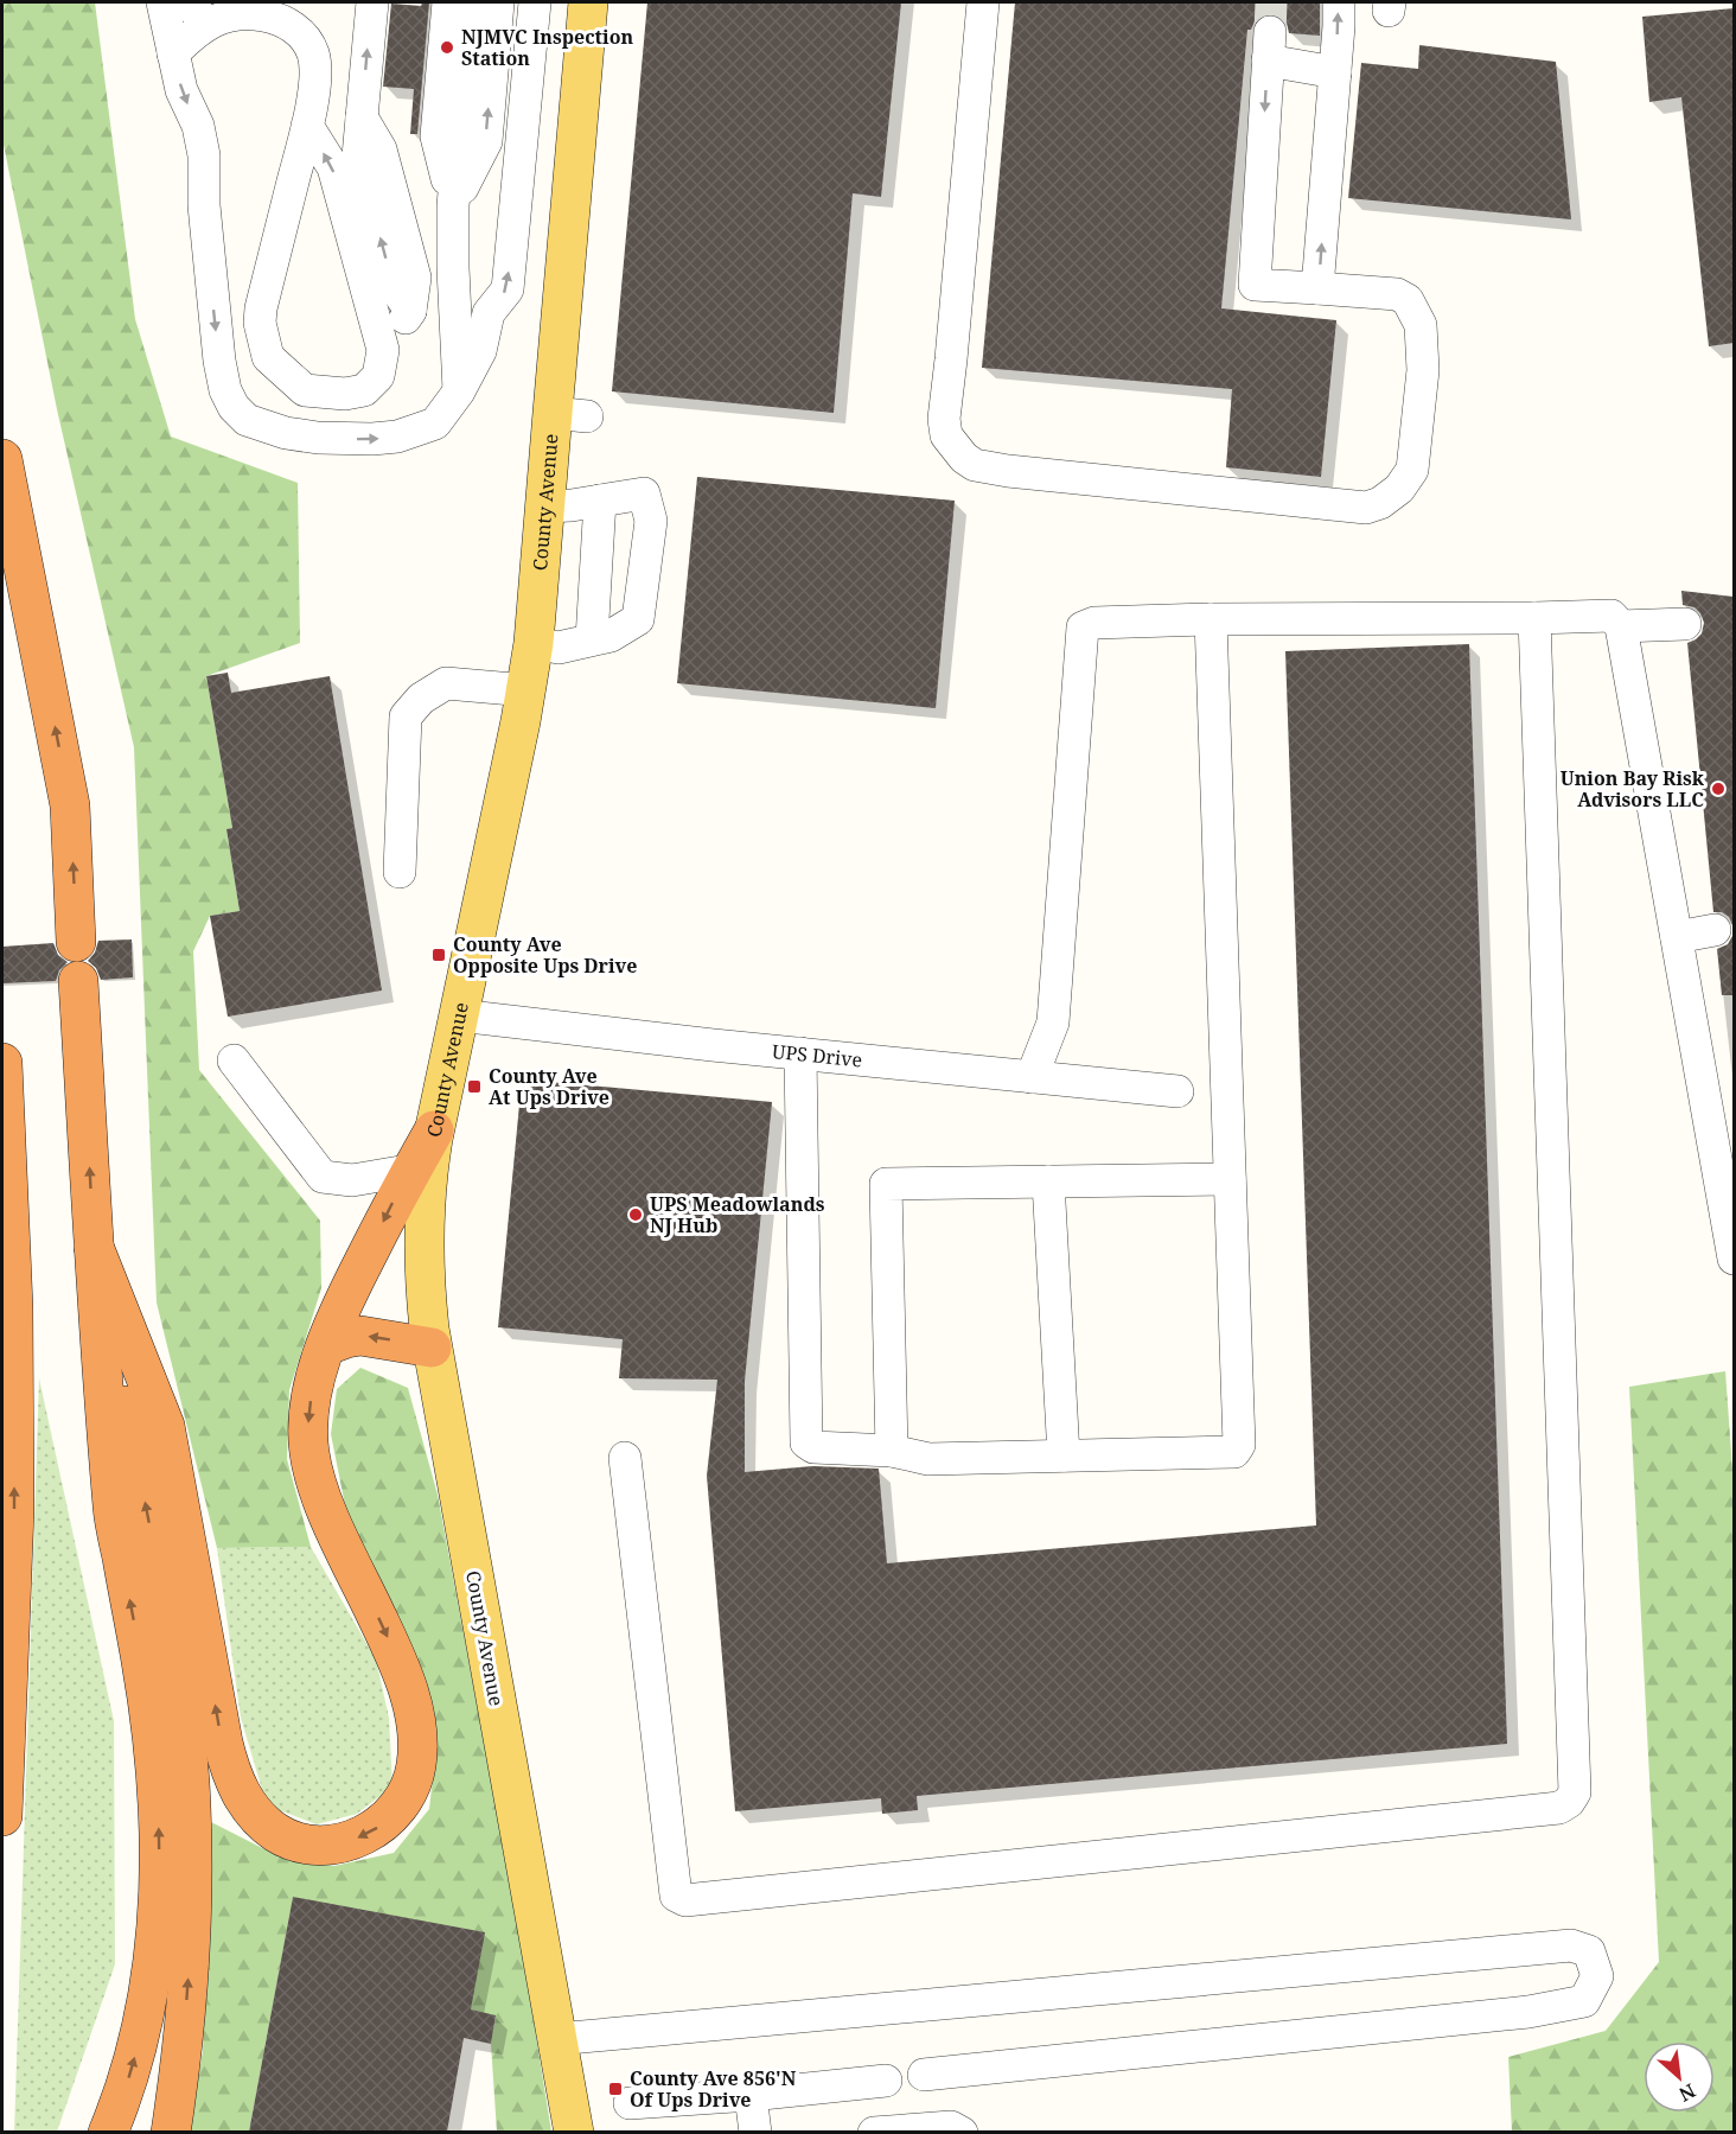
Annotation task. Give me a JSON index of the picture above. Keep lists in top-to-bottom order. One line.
{"streets":{"main road":["County Avenue"],"street":["UPS Drive"]},"crossings":[["County Avenue","UPS Drive"]],"places":{"other":["NJMVC Inspection Station","Union Bay Risk Advisors LLC","UPS Meadowlands NJ Hub"],"transit":["County Ave Opposite Ups Drive","County Ave At Ups Drive","County Ave 856'N Of Ups Drive"]},"north":"bottom right"}
